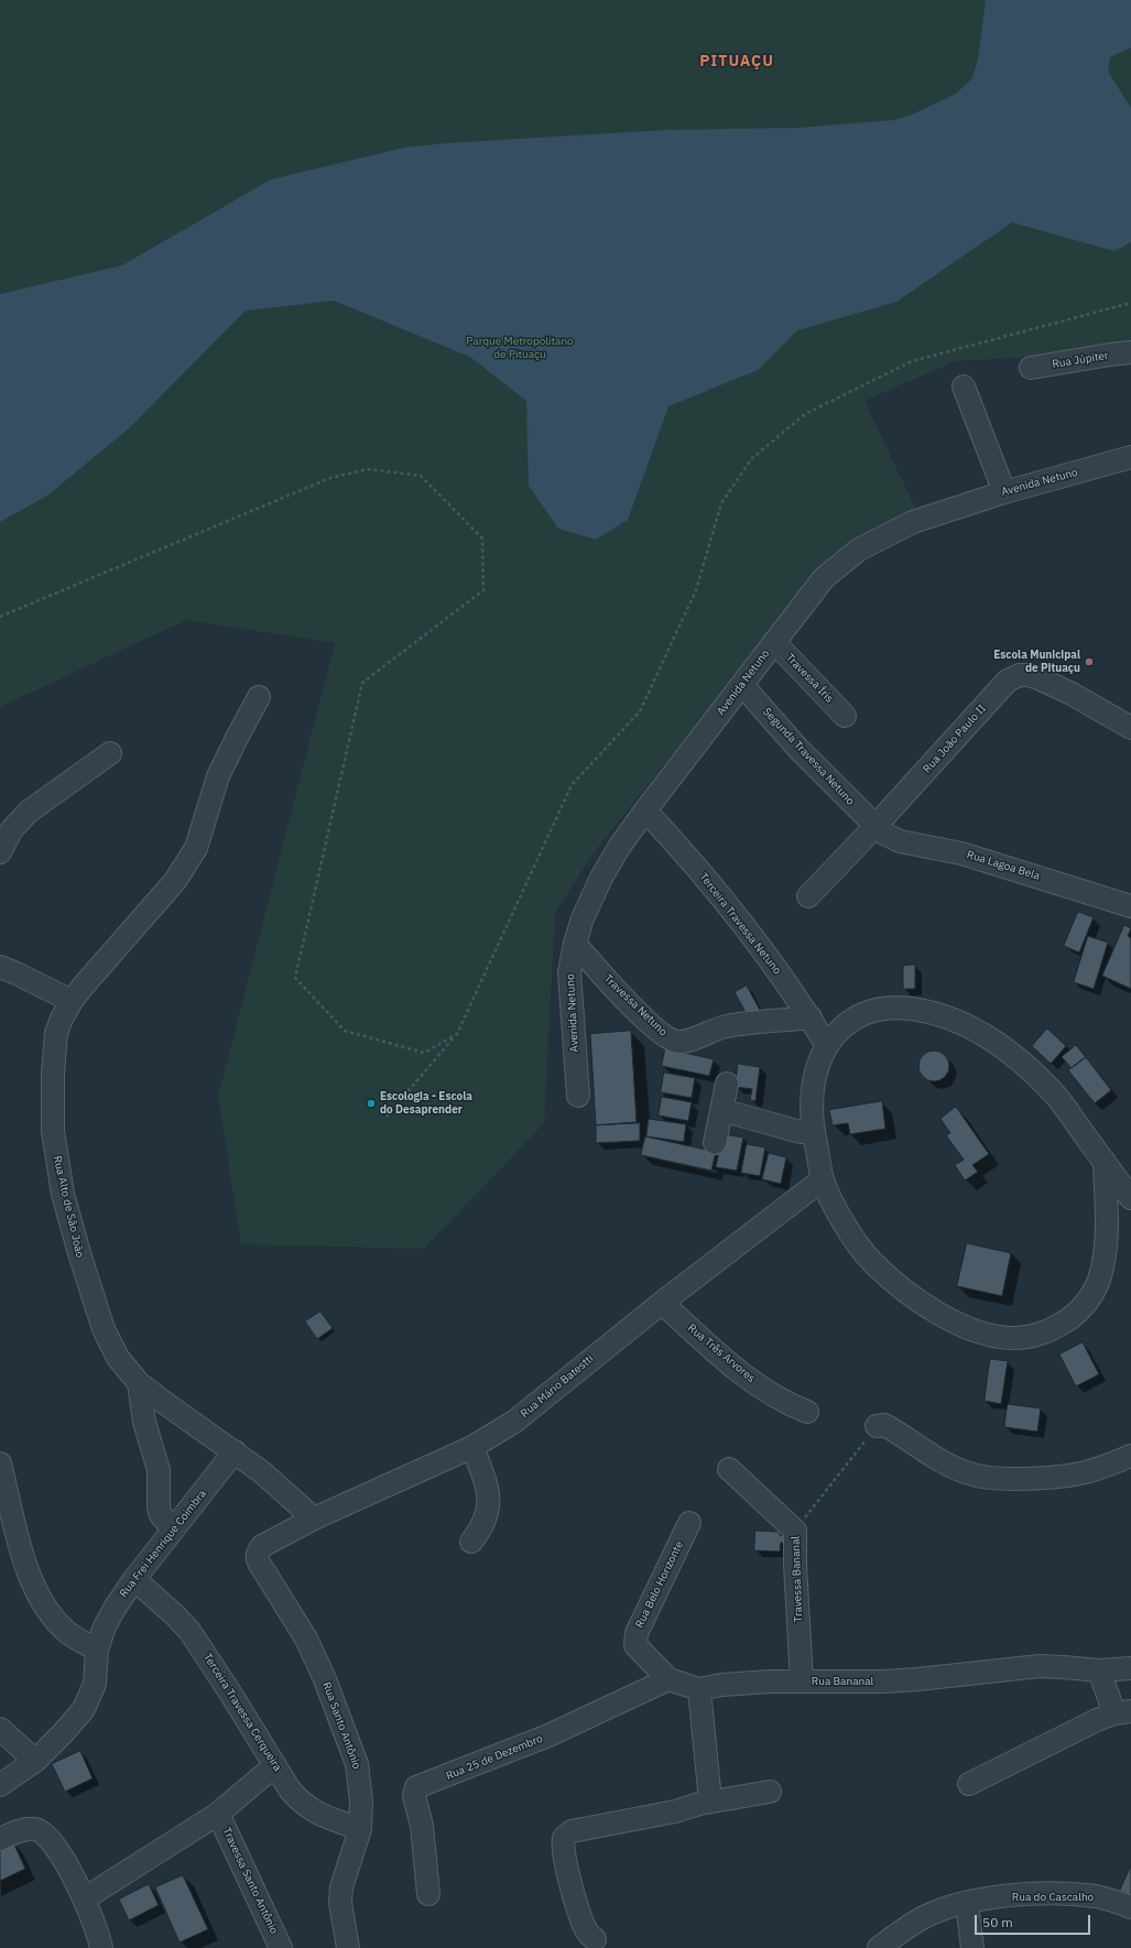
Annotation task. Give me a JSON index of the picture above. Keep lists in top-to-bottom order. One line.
{"streets":{"street":["Rua Júpiter","Avenida Netuno","Travessa Íris","Rua João Paulo II","Segunda Travessa Netuno","Rua Lagoa Bela","Terceira Travessa Netuno","Travessa Netuno","Rua Alto de São João","Rua Três Arvores","Rua Mário Batestti","Rua Frei Henrique Coimbra","Travessa Bananal","Rua Belo Horizonte","Rua Bananal","Terceira Travessa Cerqueira","Rua Santo Antônio","Rua 25 de Dezembro","Travessa Santo Antônio","Rua do Cascalho"]},"crossings":[["Avenida Netuno","Travessa Íris"],["Avenida Netuno","Segunda Travessa Netuno"],["Avenida Netuno","Terceira Travessa Netuno"],["Avenida Netuno","Travessa Netuno"],["Rua João Paulo II","Segunda Travessa Netuno"],["Rua João Paulo II","Rua Lagoa Bela"],["Segunda Travessa Netuno","Rua Lagoa Bela"],["Terceira Travessa Netuno","Travessa Netuno"],["Rua Alto de São João","Rua Mário Batestti"],["Rua Alto de São João","Rua Frei Henrique Coimbra"],["Rua Três Arvores","Rua Mário Batestti"],["Rua Mário Batestti","Rua Santo Antônio"],["Rua Frei Henrique Coimbra","Terceira Travessa Cerqueira"],["Travessa Bananal","Rua Bananal"],["Rua Belo Horizonte","Rua Bananal"],["Rua Belo Horizonte","Rua 25 de Dezembro"],["Terceira Travessa Cerqueira","Rua Santo Antônio"]],"districts":["PITUAÇU"],"parks":["Parque Metropolitano de Pituaçu"],"places":["Escola Municipal de Pituaçu","Escologia - Escola do Desaprender"],"scale_bar":"50 m"}
